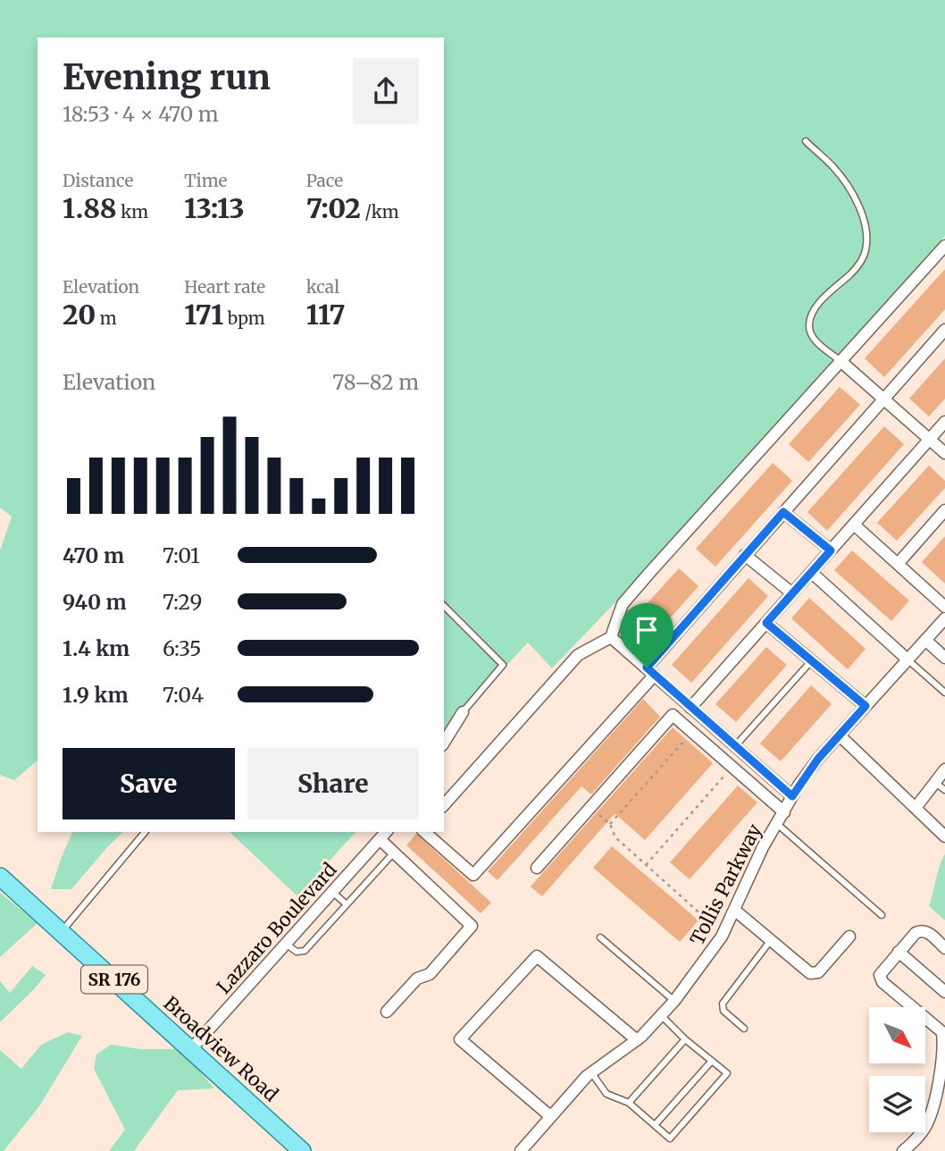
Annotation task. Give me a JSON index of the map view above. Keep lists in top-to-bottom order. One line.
{"streets":{"main road":["SR 176","Broadview Road"],"street":["Tollis Parkway","Lazzaro Boulevard"]},"crossings":[["Lazzaro Boulevard","Broadview Road"]],"north":"bottom right","page":{"heading":["Evening run","18:53 · 4 × 470 m"],"stats":[["Distance","1.88 km"],["Time","13:13"],["Pace","7:02 /km"],["Elevation","20 m"],["Heart rate","171 bpm"],["kcal","117"]],"chart":["Elevation","78–82 m"],"list":[{"name":"470 m","note":"7:01"},{"name":"940 m","note":"7:29"},{"name":"1.4 km","note":"6:35"},{"name":"1.9 km","note":"7:04"}],"buttons":["Save","Share"]}}
